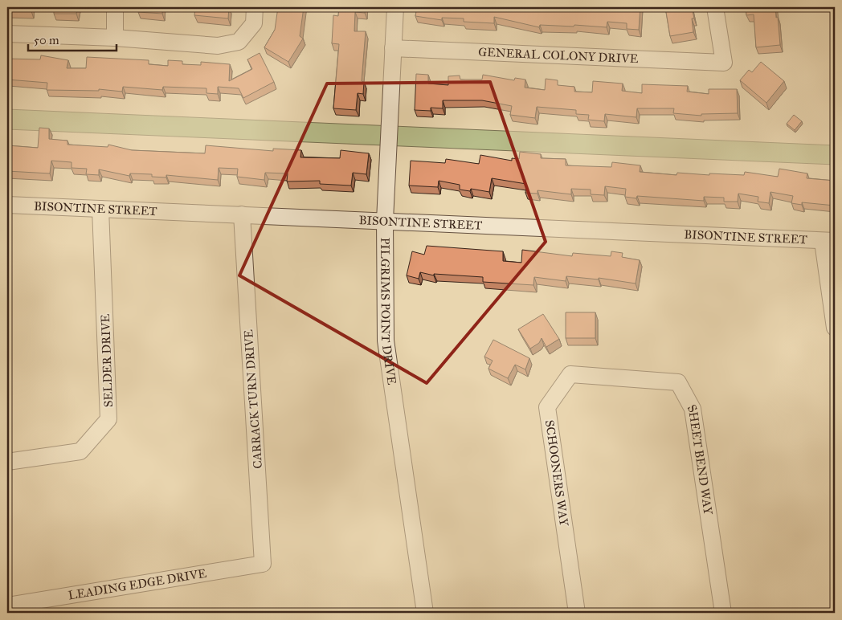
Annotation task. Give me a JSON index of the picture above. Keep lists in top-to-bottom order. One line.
{"streets":{"street":["GENERAL COLONY DRIVE","BISONTINE STREET","PILGRIMS POINT DRIVE","SELDER DRIVE","CARRACK TURN DRIVE","SHEET BEND WAY","SCHOONERS WAY","LEADING EDGE DRIVE"]},"crossings":[["GENERAL COLONY DRIVE","PILGRIMS POINT DRIVE"],["BISONTINE STREET","PILGRIMS POINT DRIVE"],["BISONTINE STREET","SELDER DRIVE"],["BISONTINE STREET","CARRACK TURN DRIVE"],["CARRACK TURN DRIVE","LEADING EDGE DRIVE"],["SHEET BEND WAY","SCHOONERS WAY"]],"scale_bar":"50 m"}
